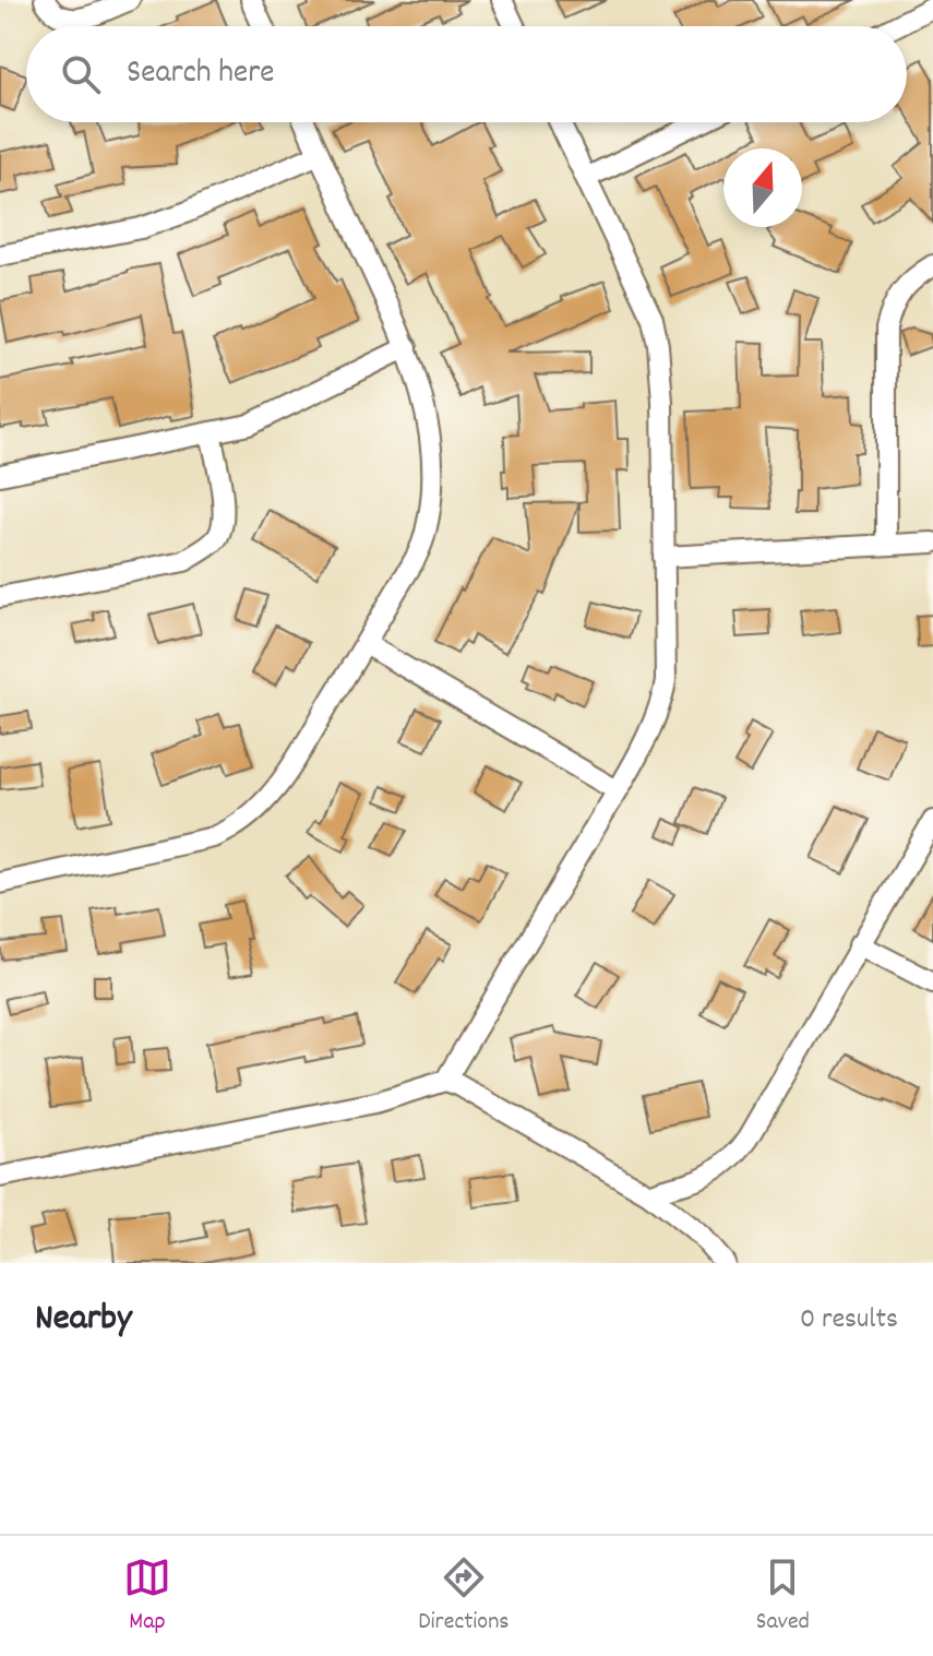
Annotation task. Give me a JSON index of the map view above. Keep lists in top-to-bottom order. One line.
{"north":"top","page":{"search":"Search here","heading":["Nearby","0 results"],"nav":["Map","Directions","Saved"]}}
